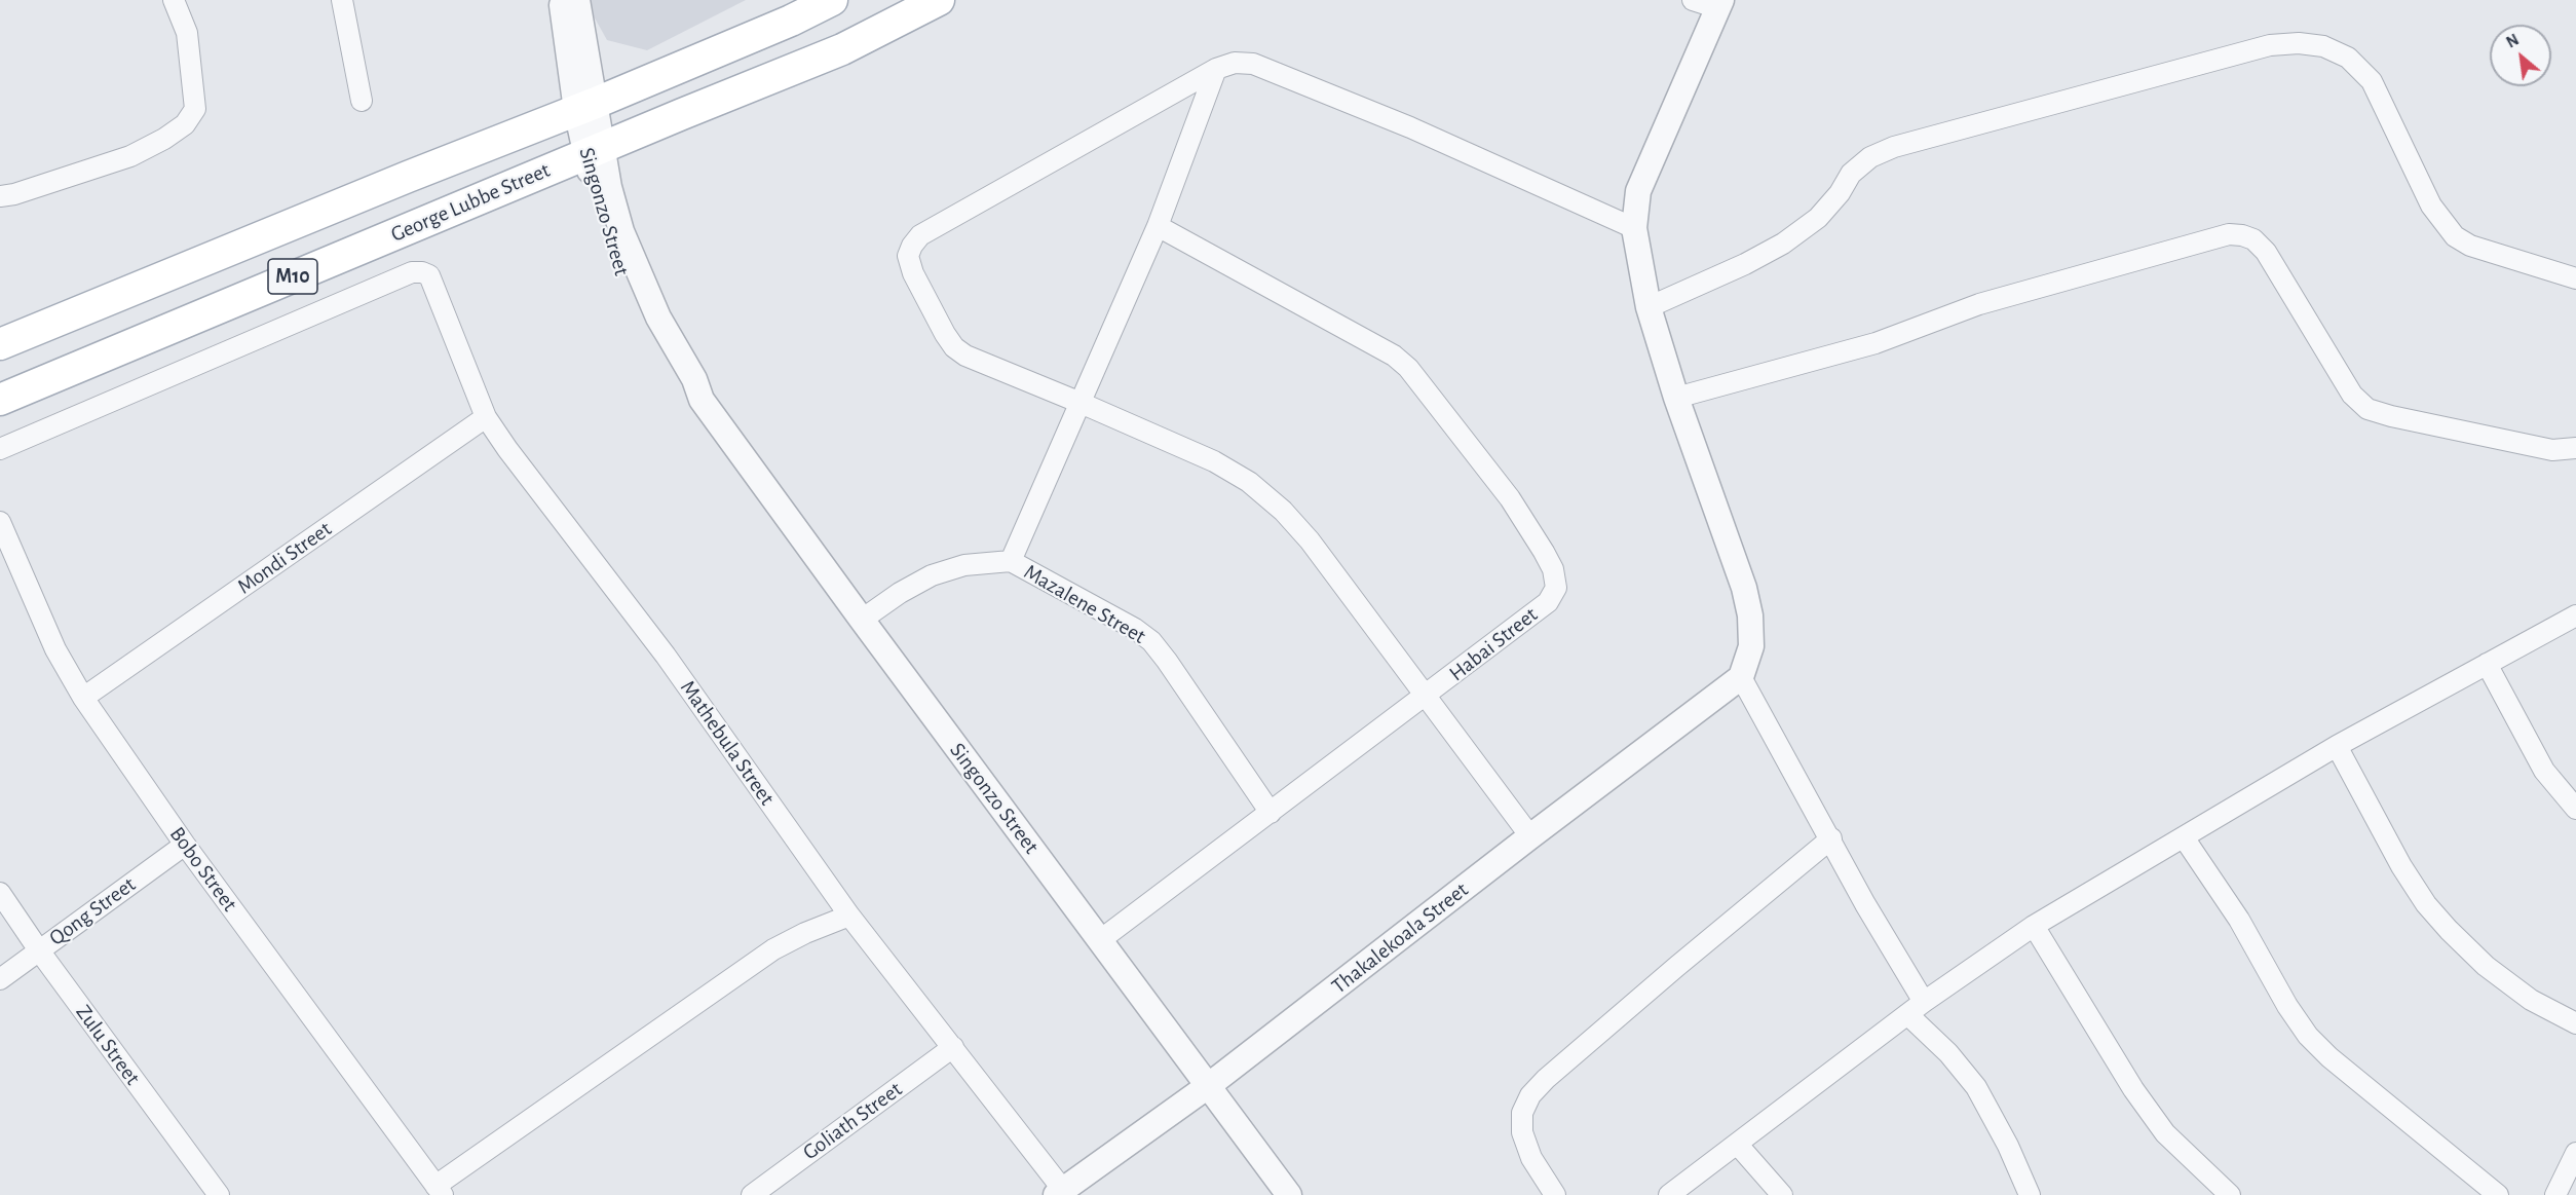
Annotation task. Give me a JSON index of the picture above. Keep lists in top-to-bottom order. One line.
{"streets":{"main road":["George Lubbe Street","M10"],"street":["Singonzo Street","Mondi Street","Mazalene Street","Habai Street","Mathebula Street","Bobo Street","Qong Street","Thakalekoala Street","Zulu Street","Goliath Street"]},"crossings":[["George Lubbe Street","Singonzo Street"],["Singonzo Street","Mazalene Street"],["Singonzo Street","Habai Street"],["Singonzo Street","Thakalekoala Street"],["Mondi Street","Mathebula Street"],["Mondi Street","Bobo Street"],["Mazalene Street","Habai Street"],["Mathebula Street","Thakalekoala Street"],["Mathebula Street","Goliath Street"],["Bobo Street","Qong Street"],["Qong Street","Zulu Street"]],"north":"top left"}
